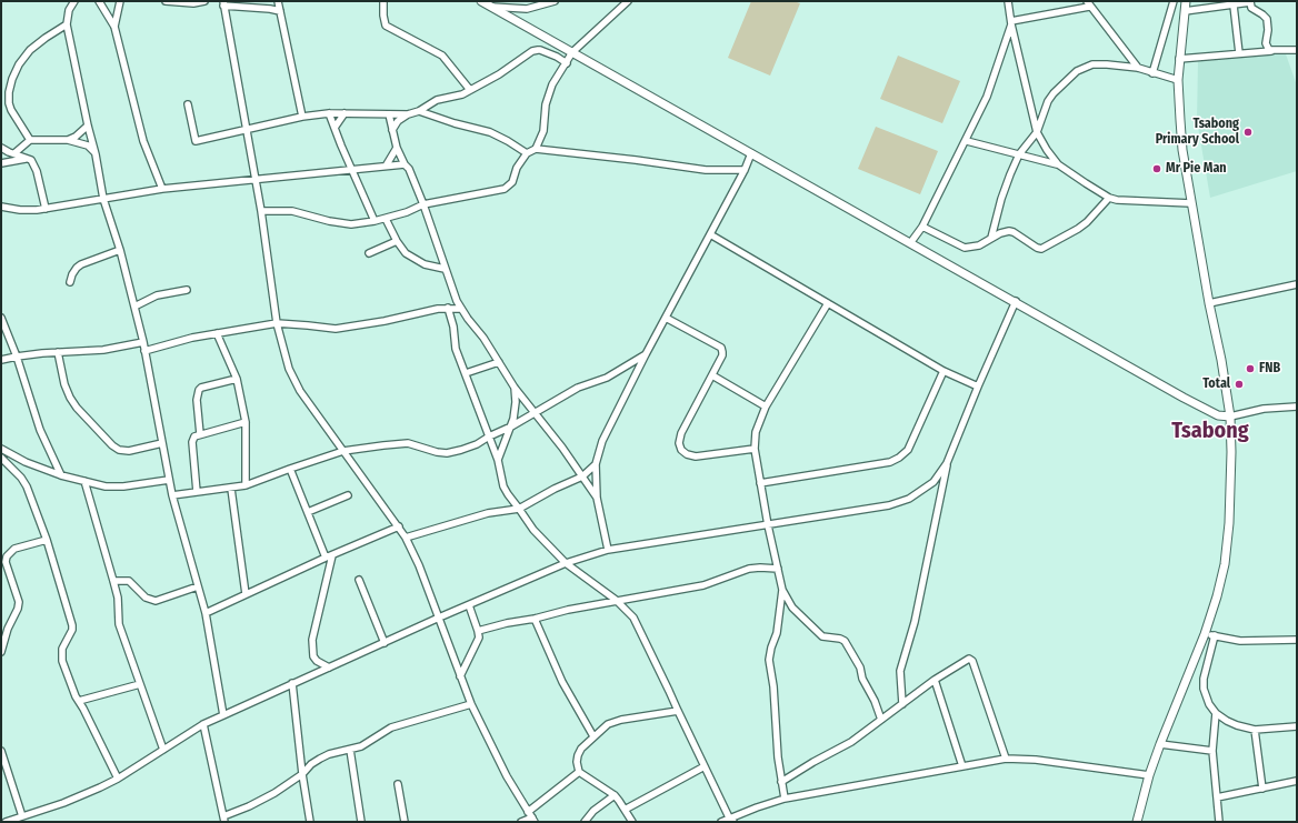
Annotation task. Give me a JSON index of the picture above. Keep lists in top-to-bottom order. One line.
{"districts":["Tsabong"],"places":["Tsabong Primary School","Mr Pie Man","FNB","Total"]}
